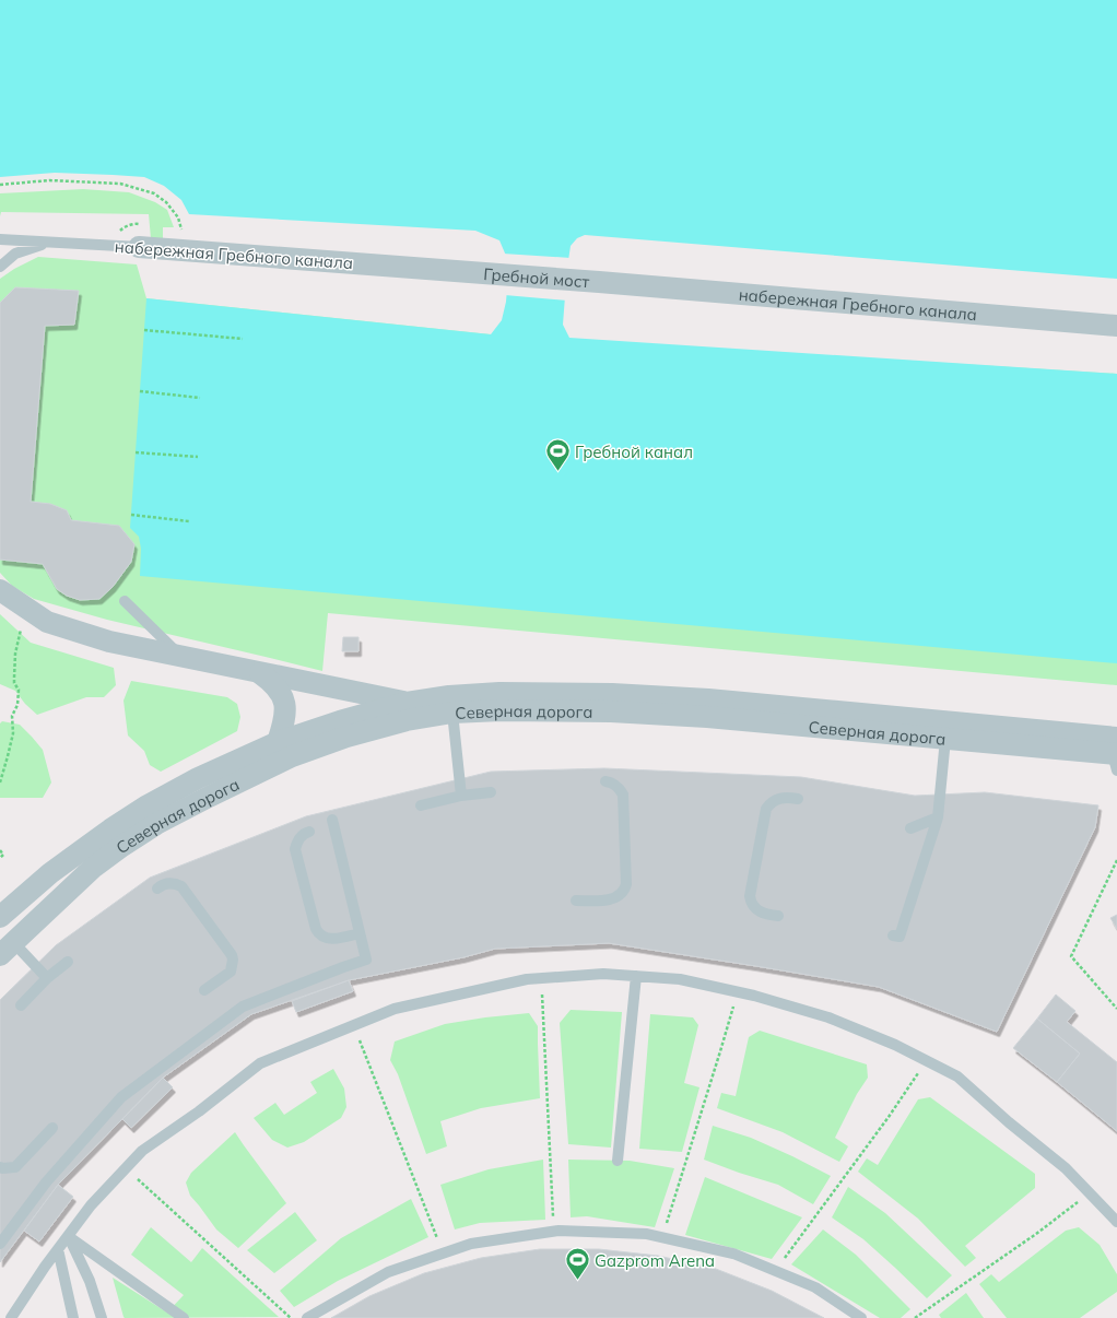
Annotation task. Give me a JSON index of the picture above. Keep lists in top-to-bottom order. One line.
{"streets":{"street":["набережная Гребного канала","Гребной мост","Северная дорога"]},"crossings":[["набережная Гребного канала","Гребной мост"]],"places":{"sports":["Гребной канал","Gazprom Arena"]}}
